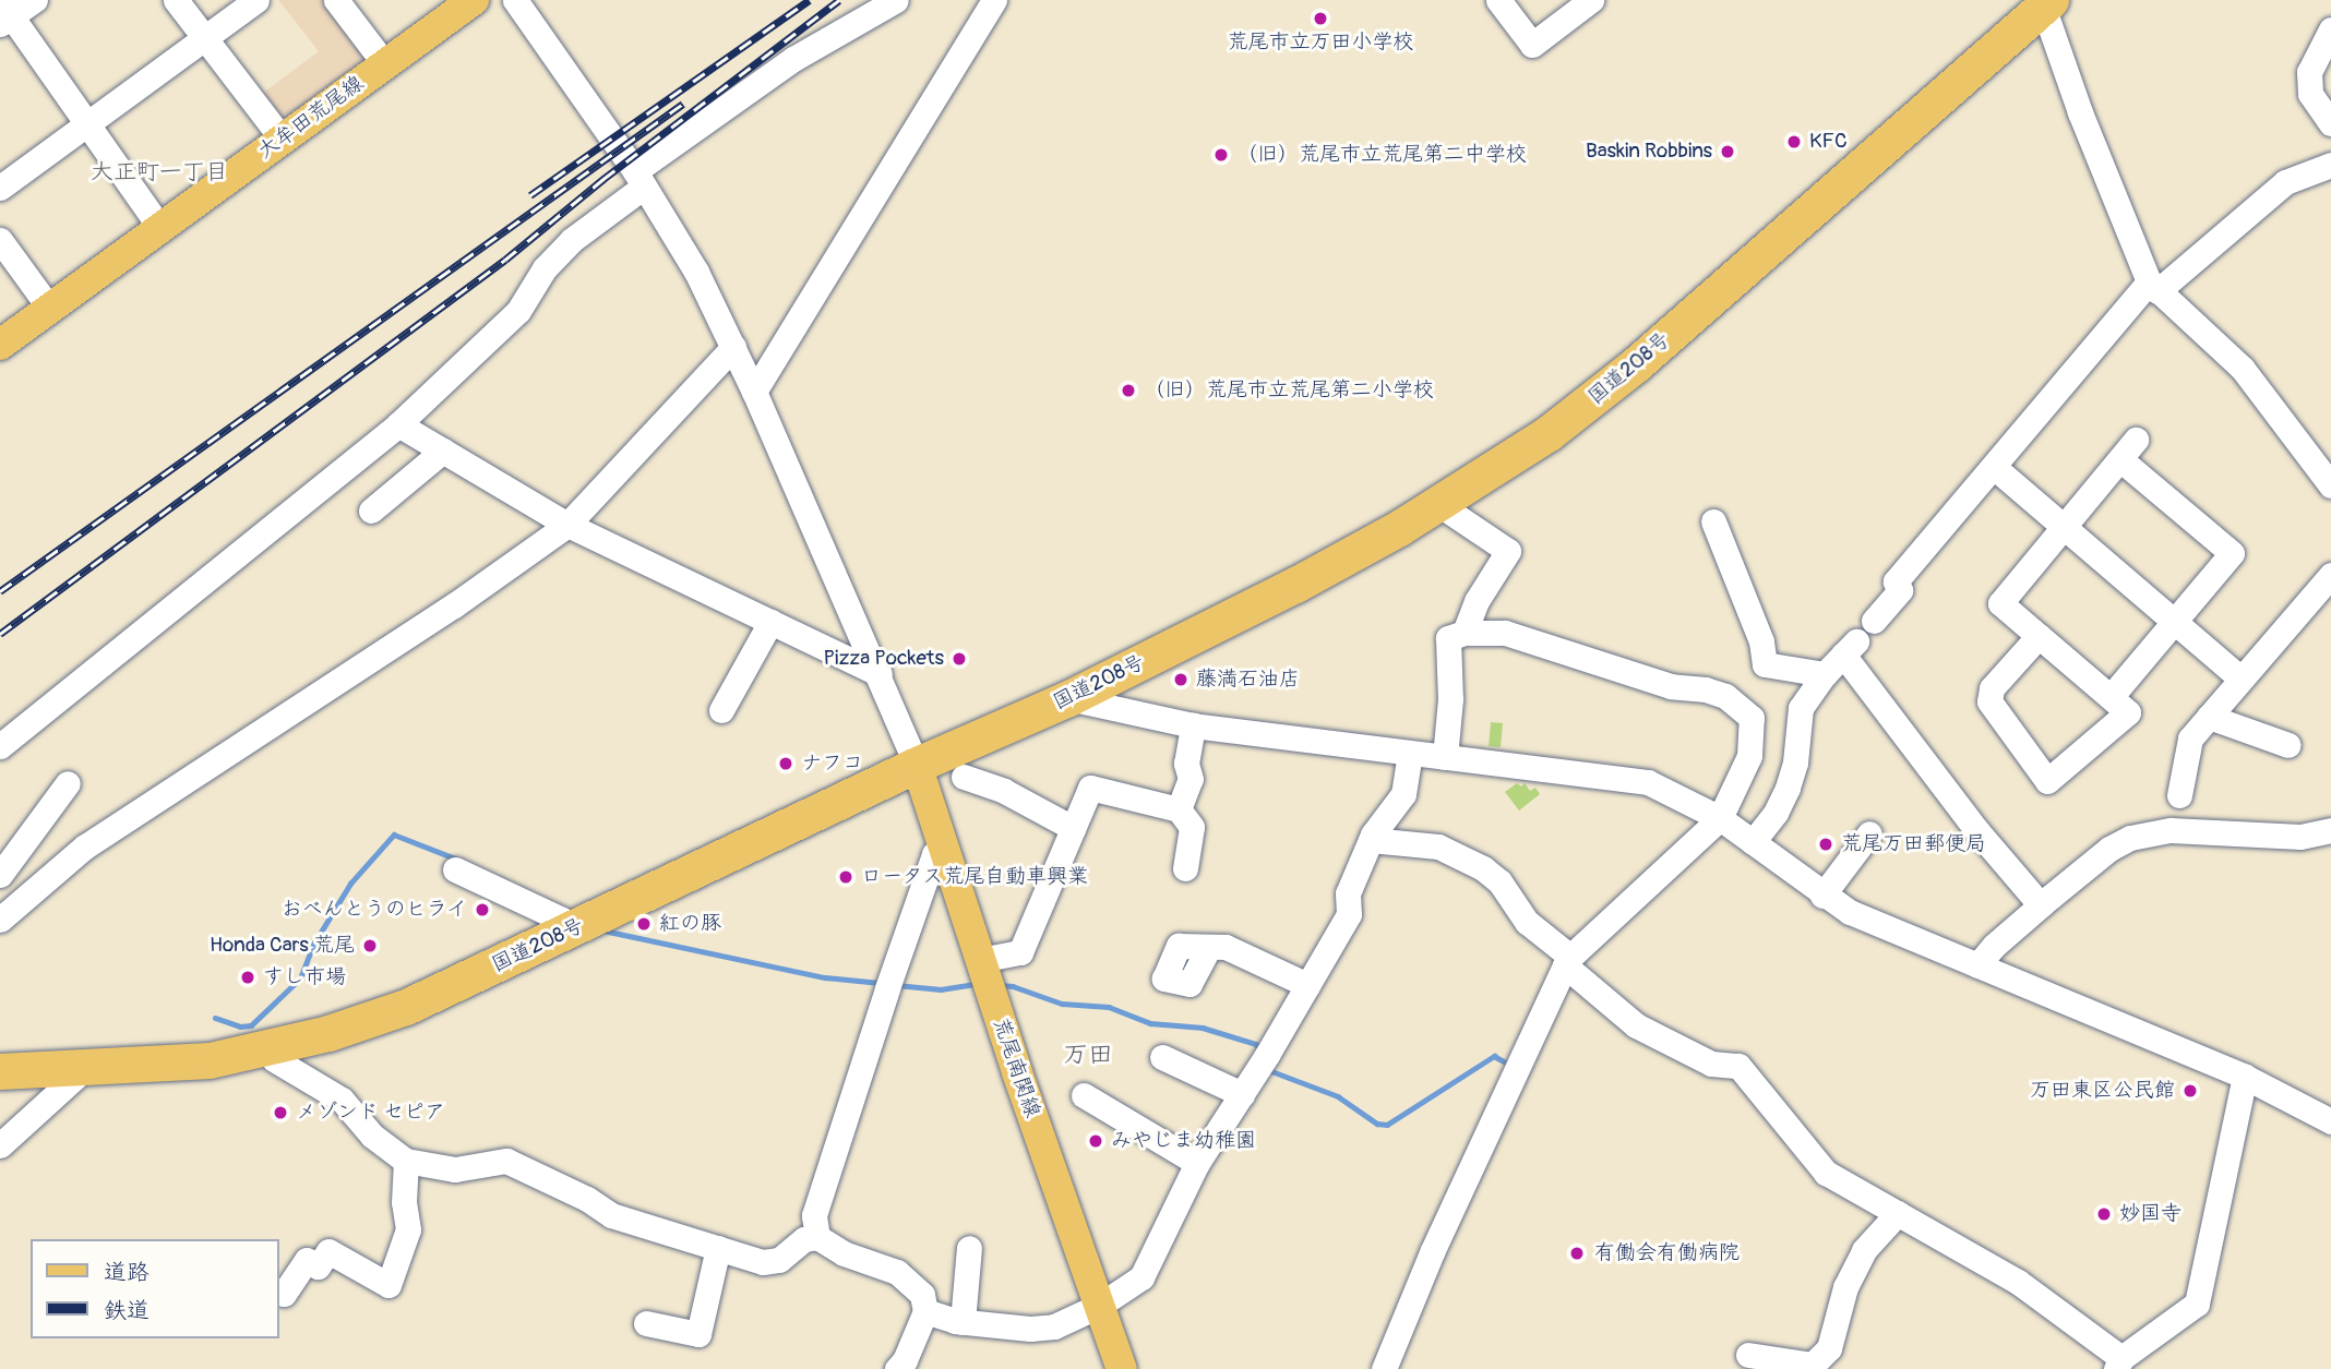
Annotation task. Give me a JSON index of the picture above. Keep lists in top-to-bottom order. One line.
{"streets":{"highway":["国道208号"],"main road":["大牟田荒尾線","荒尾南関線"]},"crossings":[["国道208号","荒尾南関線"]],"districts":["大正町一丁目","万田"],"places":["荒尾市立万田小学校","KFC","Baskin Robbins","（旧）荒尾市立荒尾第二中学校","（旧）荒尾市立荒尾第二小学校","Pizza Pockets","藤満石油店","ナフコ","荒尾万田郵便局","ロータス荒尾自動車興業","おべんとうのヒライ","紅の豚","Honda Cars 荒尾","すし市場","万田東区公民館","メゾンド セピア","みやじま幼稚園","妙国寺","有働会有働病院"],"legend":["道路","鉄道"]}
